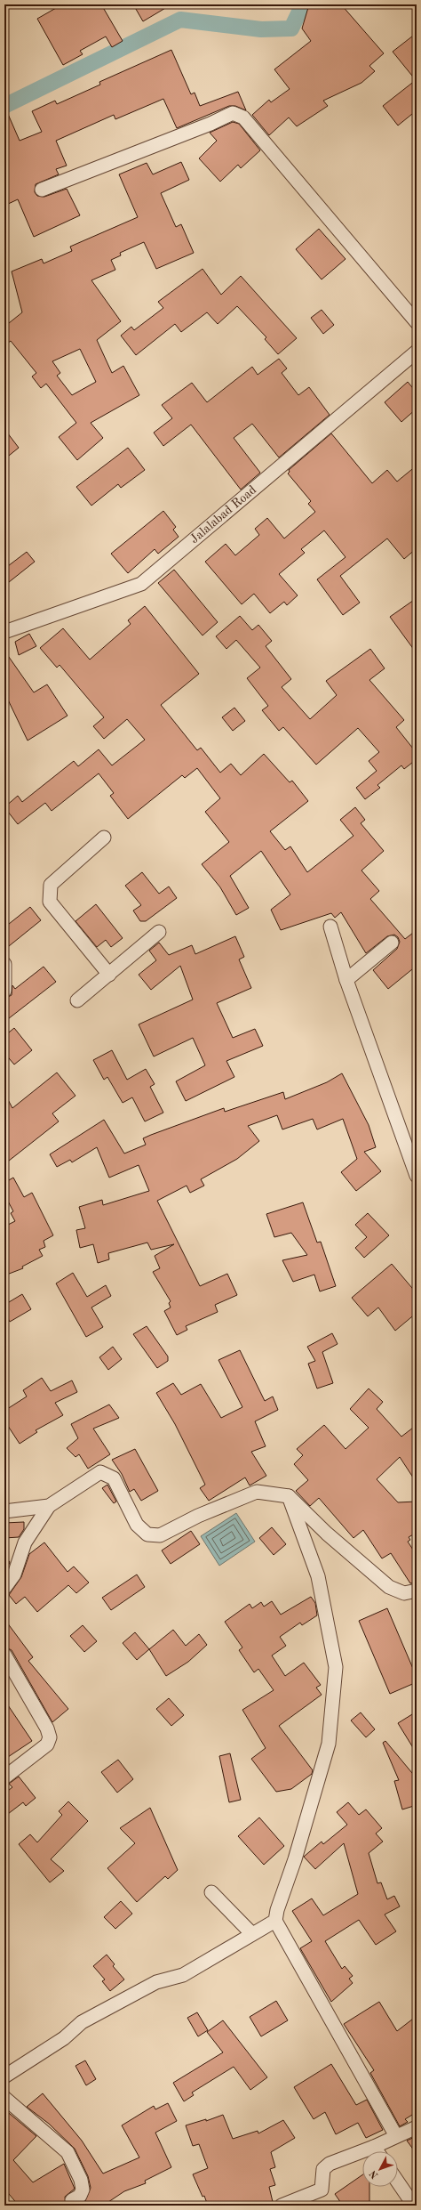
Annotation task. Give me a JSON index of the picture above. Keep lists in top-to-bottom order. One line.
{"streets":{"street":["Jalalabad Road"]},"north":"bottom left"}
